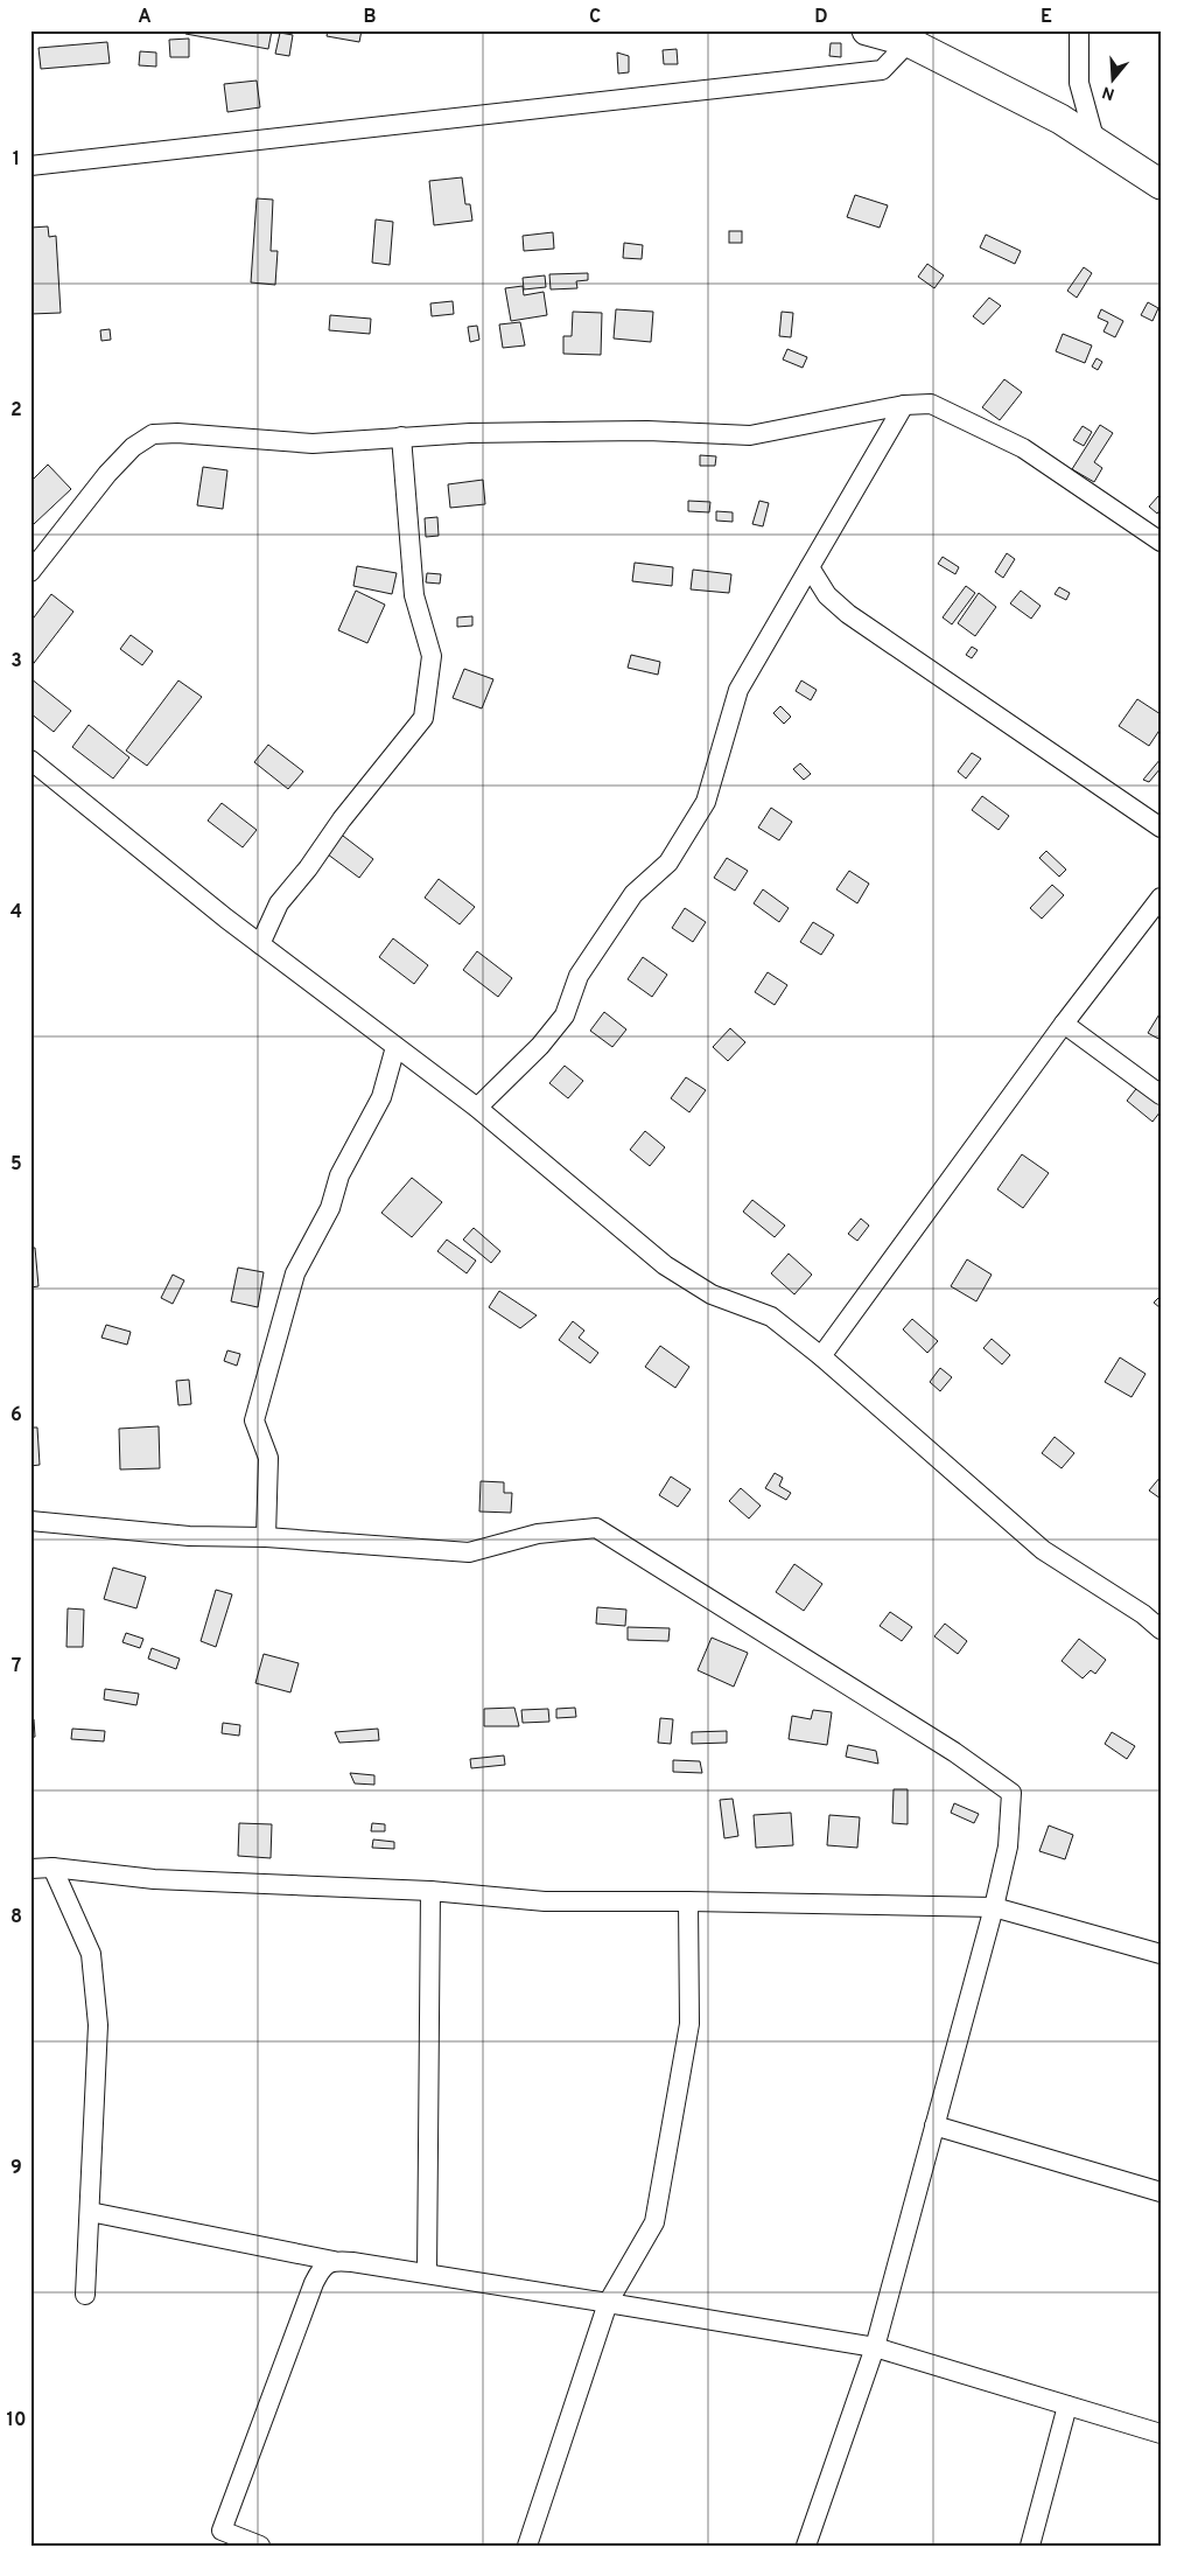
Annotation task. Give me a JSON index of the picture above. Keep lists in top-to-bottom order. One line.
{"north":"bottom","grid":{"columns":["A","B","C","D","E"],"rows":["1","2","3","4","5","6","7","8","9","10"]}}
